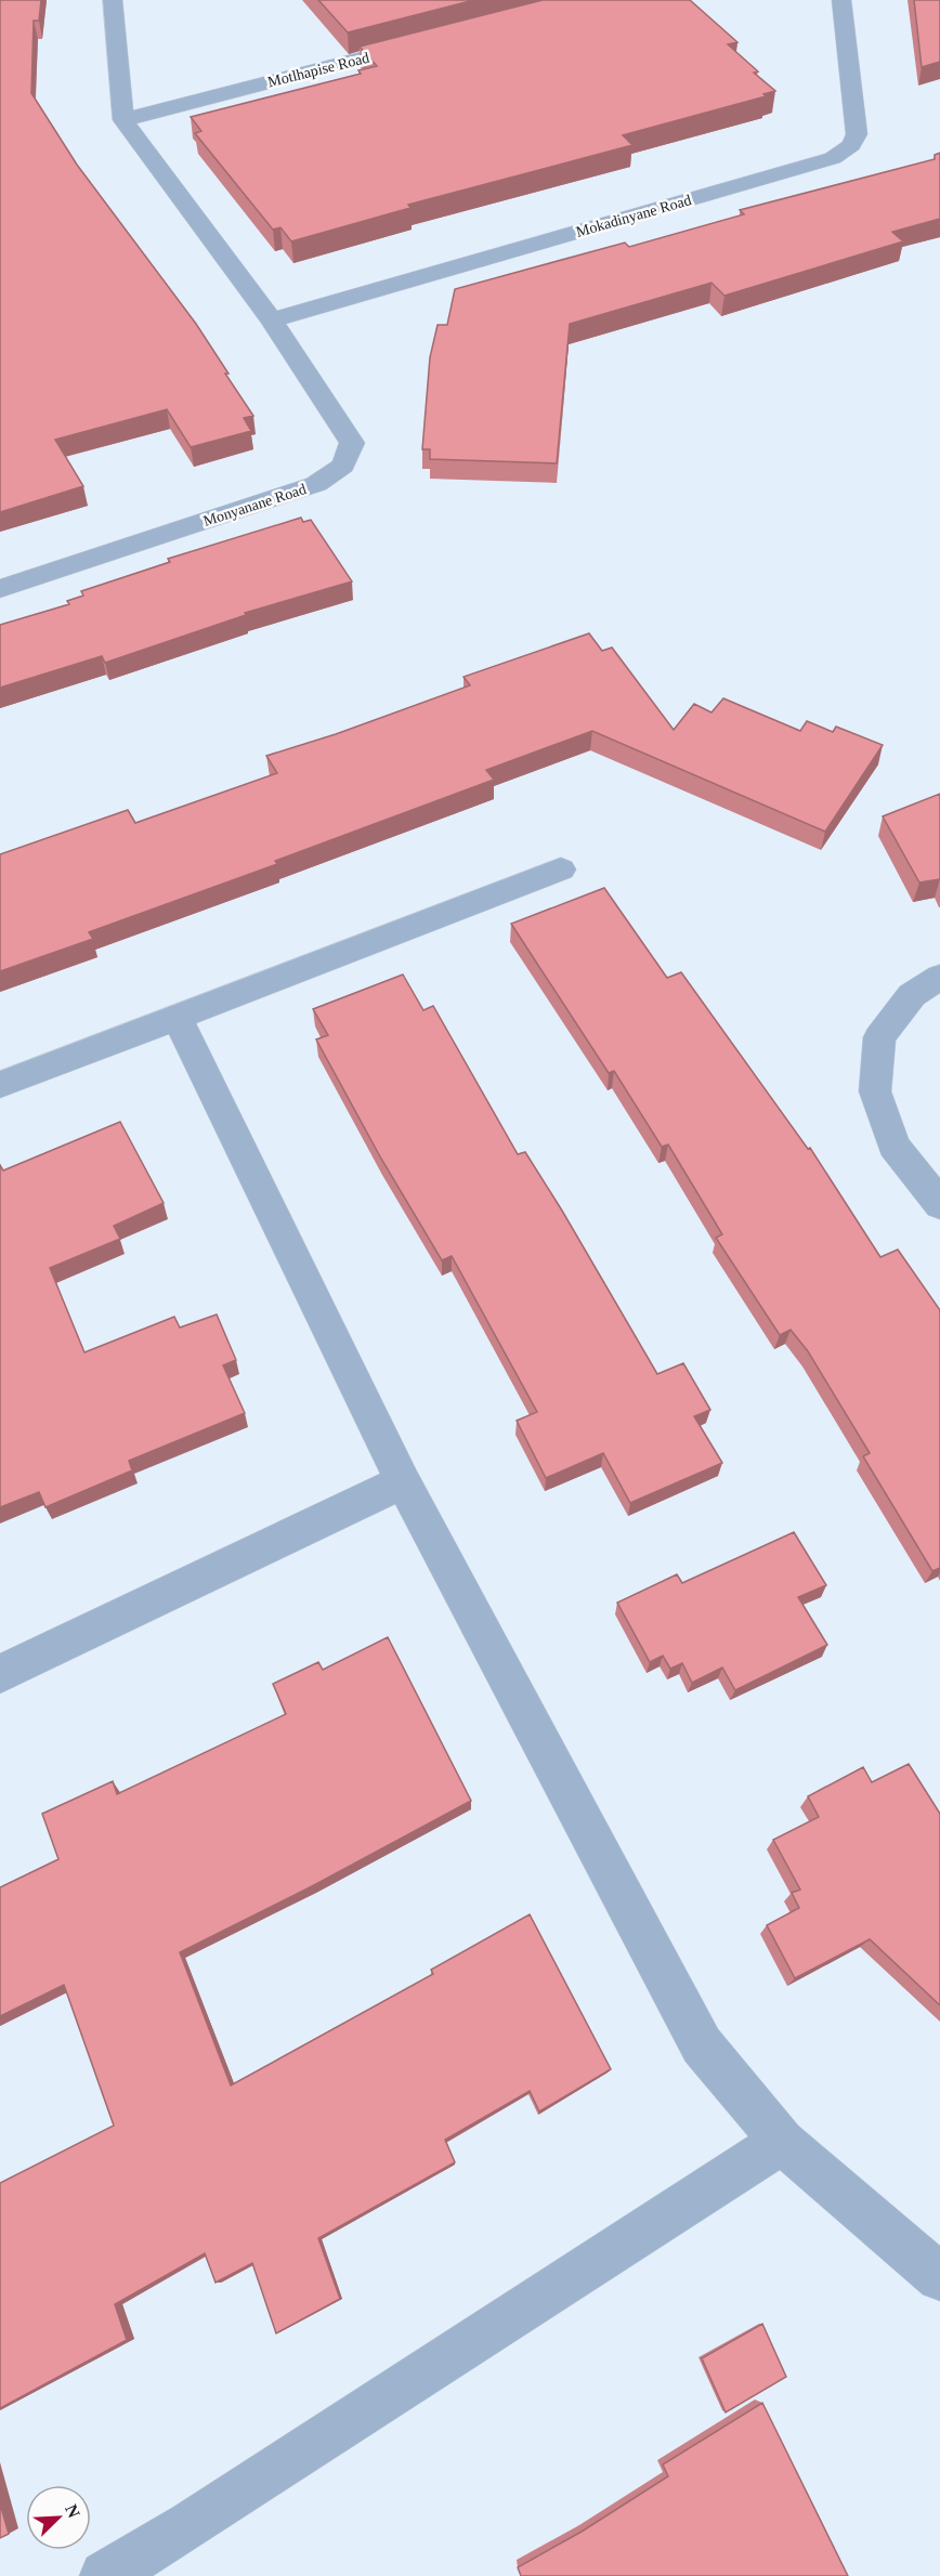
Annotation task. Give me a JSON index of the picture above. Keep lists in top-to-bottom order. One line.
{"streets":{"street":["Motlhapise Road","Mokadinyane Road","Monyanane Road"]},"crossings":[["Mokadinyane Road","Monyanane Road"]],"north":"top right"}
